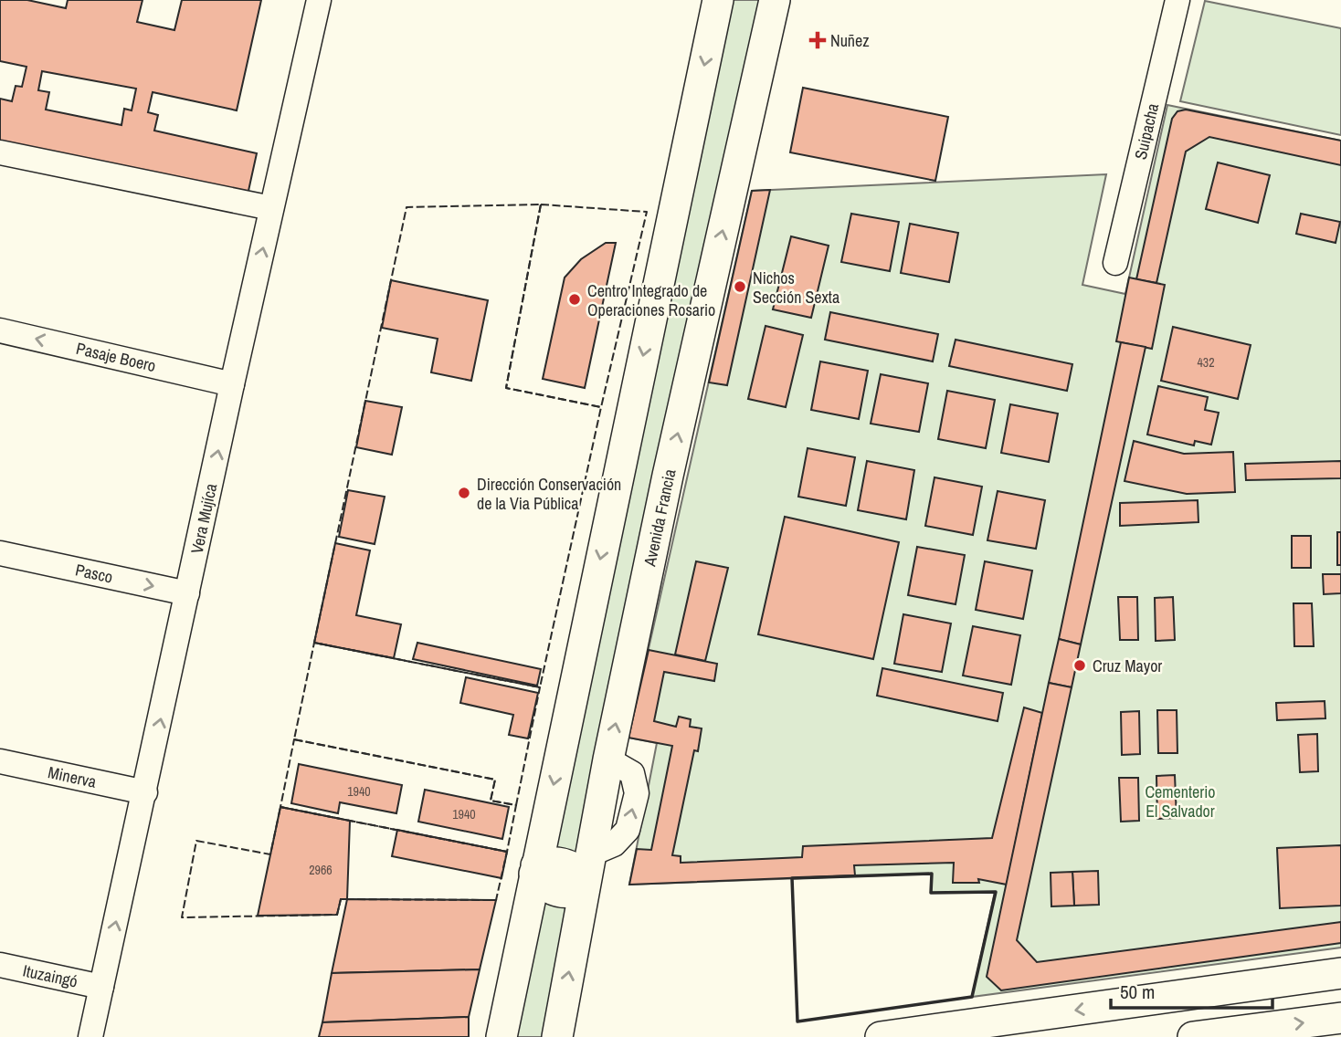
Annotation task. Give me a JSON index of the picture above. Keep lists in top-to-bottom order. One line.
{"streets":{"main road":["Avenida Francia"],"street":["Suipacha","Pasaje Boero","Vera Mujíca","Pasco","Minerva","Ituzaingó"]},"crossings":[["Pasaje Boero","Vera Mujíca"],["Vera Mujíca","Pasco"],["Vera Mujíca","Minerva"],["Vera Mujíca","Ituzaingó"]],"one_way":["Vera Mujíca","Pasco"],"parks":["Cementerio El Salvador"],"places":{"health":["Nuñez"],"other":["Nichos Sección Sexta","Centro Integrado de Operaciones Rosario","Dirección Conservación de la Via Pública","Cruz Mayor"]},"house_numbers":["432","1940","1940","2966"],"scale_bar":"50 m"}
